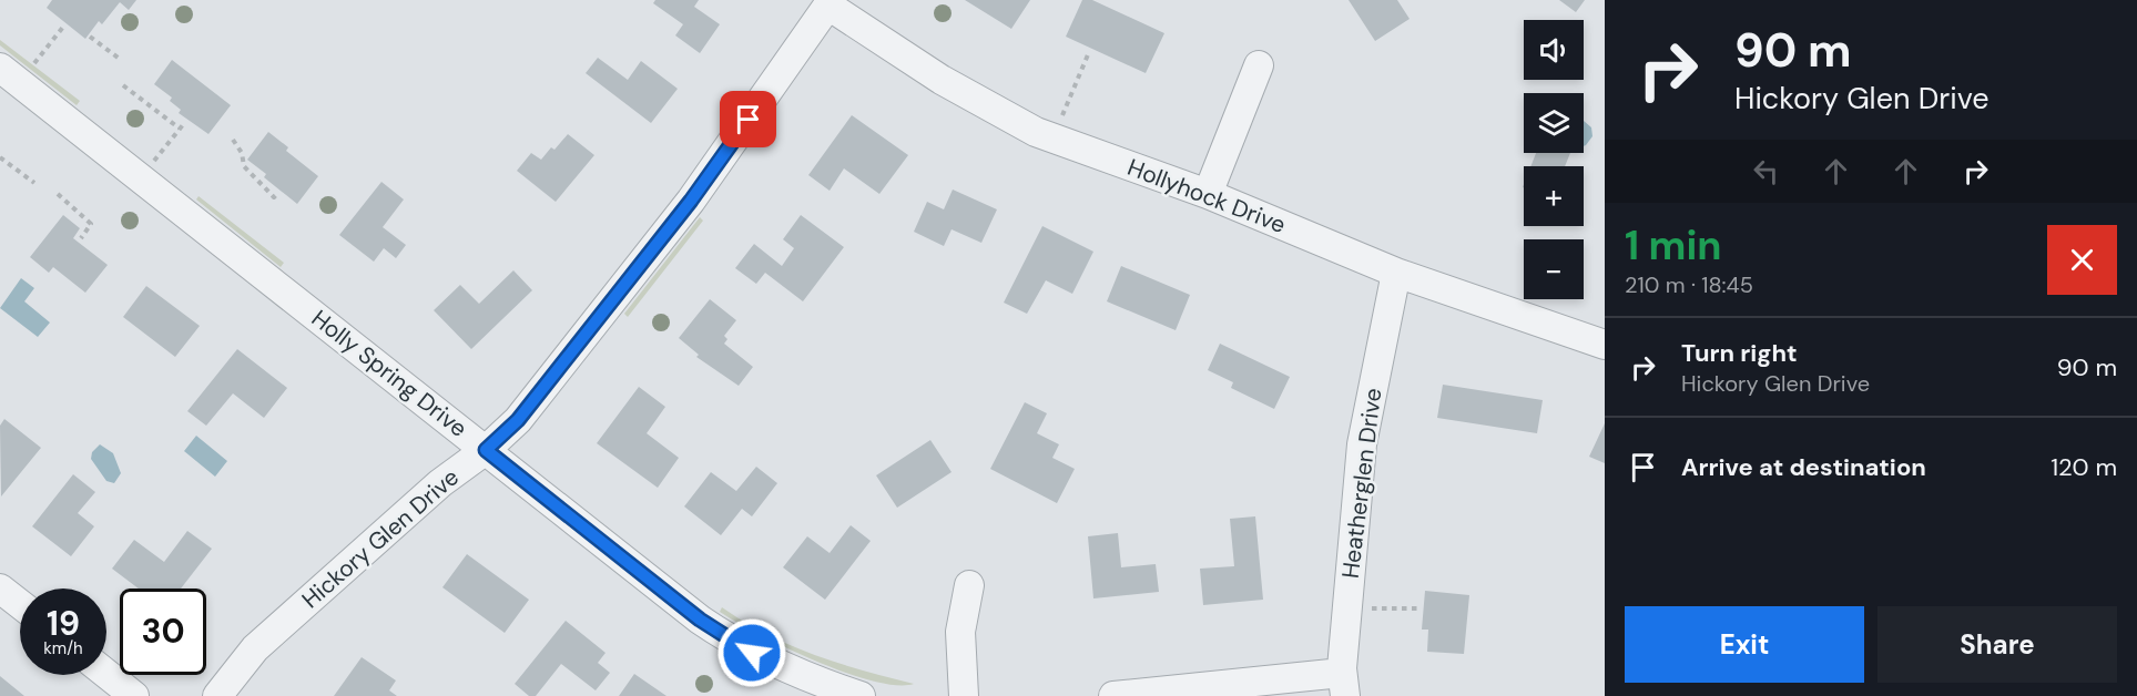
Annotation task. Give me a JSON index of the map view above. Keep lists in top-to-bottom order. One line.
{"streets":{"street":["Hollyhock Drive","Holly Spring Drive","Heatherglen Drive","Hickory Glen Drive"]},"crossings":[["Hollyhock Drive","Heatherglen Drive"],["Hollyhock Drive","Hickory Glen Drive"],["Holly Spring Drive","Hickory Glen Drive"]],"page":{"turn":["90 m","Hickory Glen Drive"],"map_buttons":["+","−"],"heading":["1 min","210 m · 18:45"],"list":[{"name":"Turn right","note":"Hickory Glen Drive","value":"90 m"},{"name":"Arrive at destination","value":"120 m"}],"speed":"19 km/h","limit":"30","buttons":["Exit","Share"]}}
